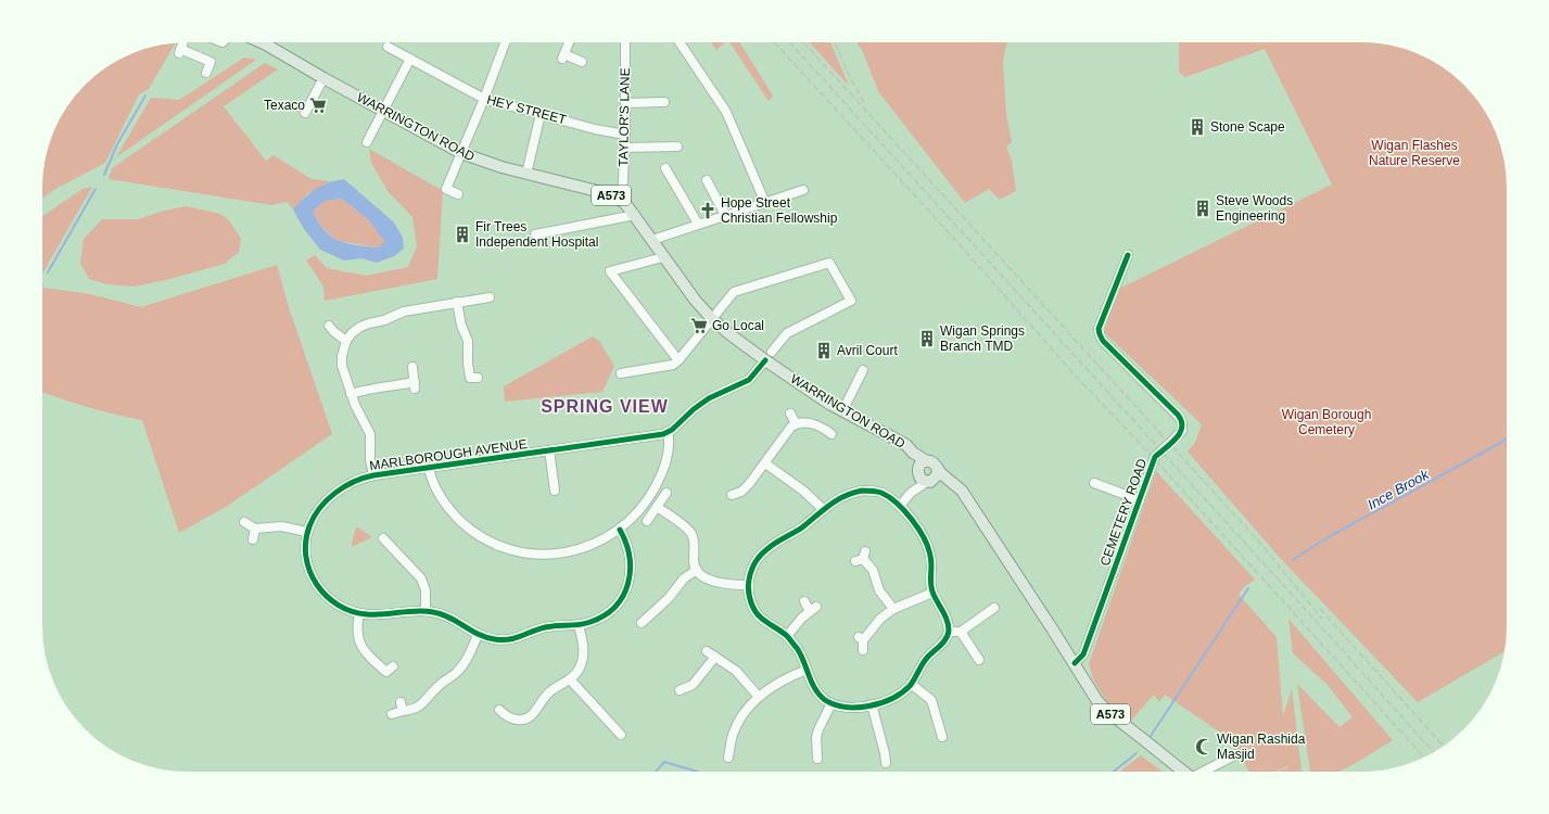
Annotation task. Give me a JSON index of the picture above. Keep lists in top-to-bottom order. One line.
{"streets":{"main road":["WARRINGTON ROAD","A573"],"street":["HEY STREET","TAYLOR'S LANE","MARLBOROUGH AVENUE","CEMETERY ROAD"]},"crossings":[["HEY STREET","TAYLOR'S LANE"],["TAYLOR'S LANE","WARRINGTON ROAD"],["WARRINGTON ROAD","A573"],["WARRINGTON ROAD","MARLBOROUGH AVENUE"],["A573","CEMETERY ROAD"]],"districts":["SPRING VIEW"],"water":["Ince Brook"],"parks":["Wigan Flashes Nature Reserve","Wigan Borough Cemetery"],"places":{"supermarket":["Texaco","Go Local"],"building":["Stone Scape","Steve Woods Engineering","Fir Trees Independent Hospital","Wigan Springs Branch TMD","Avril Court"],"church":["Hope Street Christian Fellowship"],"mosque":["Wigan Rashida Masjid"]}}
